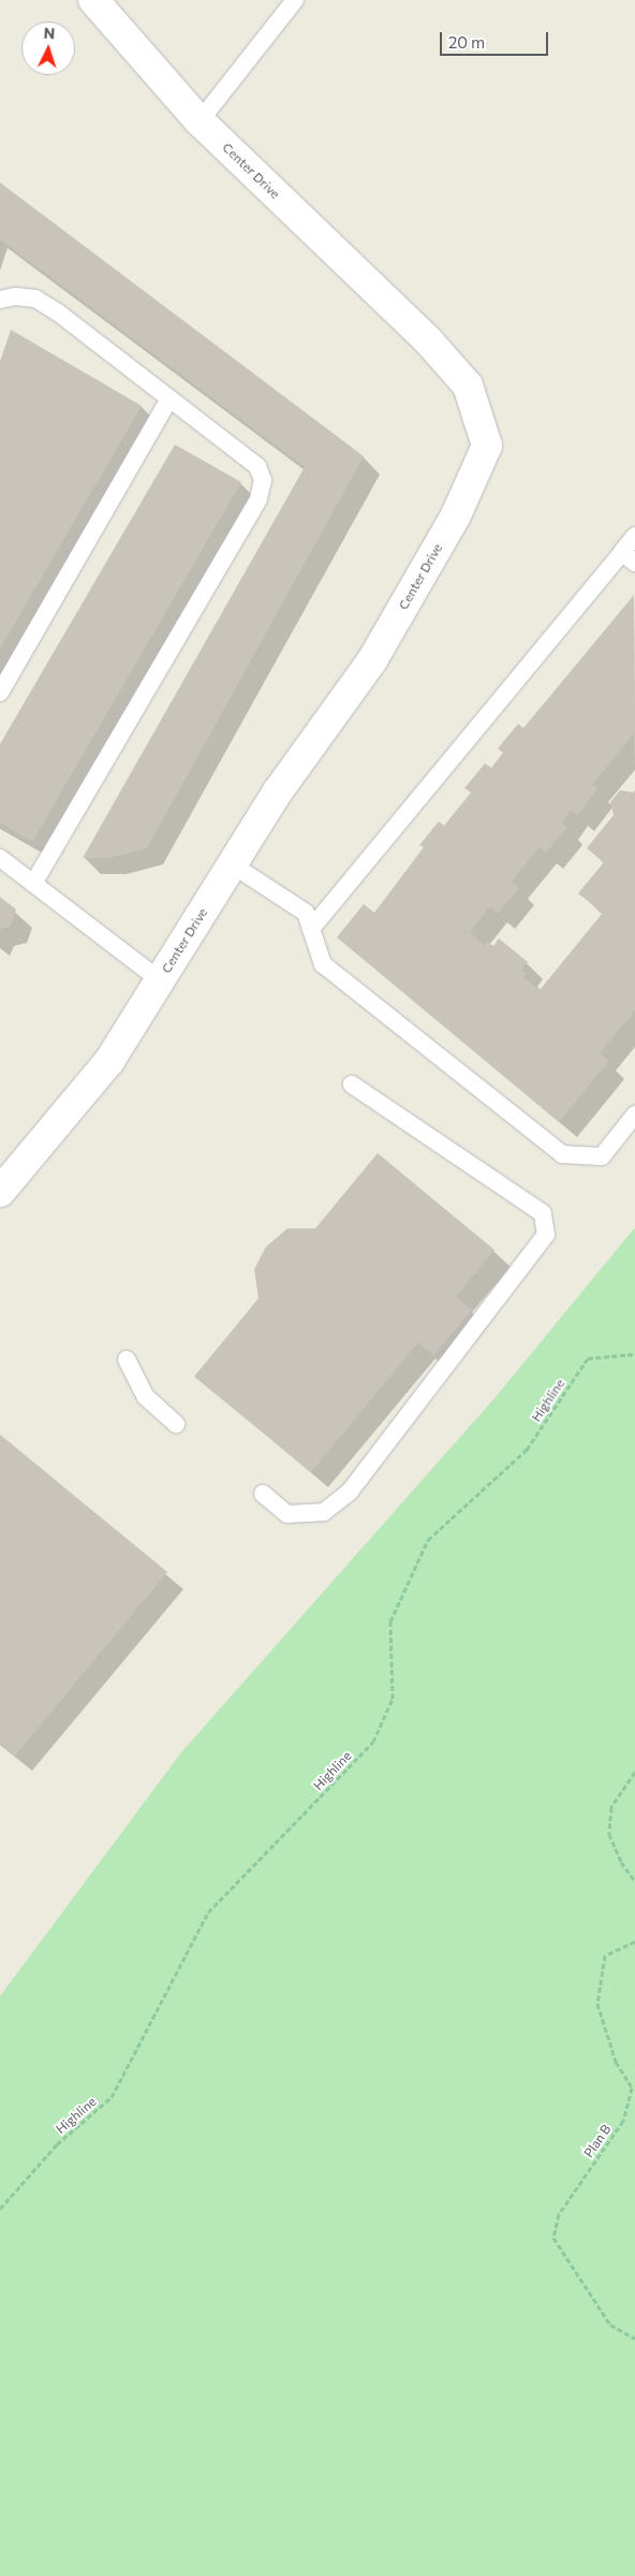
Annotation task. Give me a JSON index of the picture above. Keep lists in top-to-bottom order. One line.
{"streets":{"street":["Center Drive"],"path":["Highline","Plan B"]},"scale_bar":"20 m","north":"top"}
